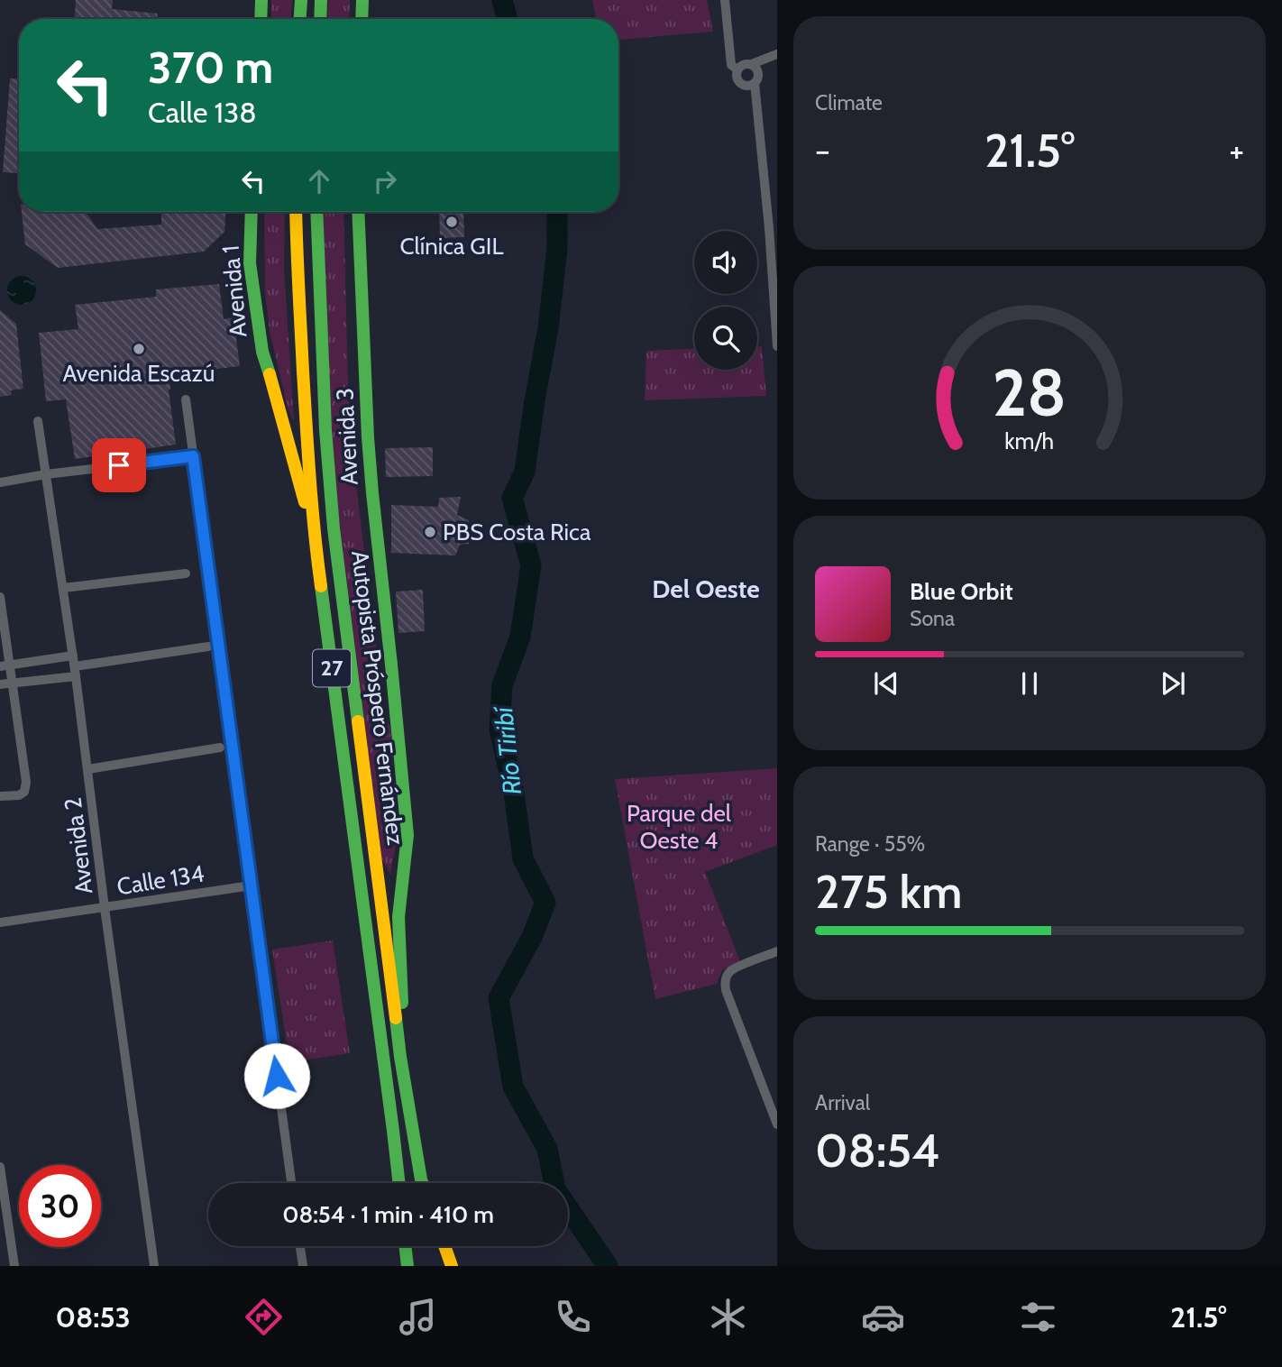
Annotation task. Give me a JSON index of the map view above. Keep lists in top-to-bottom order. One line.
{"streets":{"main road":["Avenida 1","Avenida 3","27","Autopista Próspero Fernández"],"street":["Avenida 2","Calle 134"]},"crossings":[["Avenida 1","Autopista Próspero Fernández"],["Avenida 3","Autopista Próspero Fernández"],["Avenida 2","Calle 134"]],"districts":["Del Oeste"],"water":["Río Tiribí"],"parks":["Parque del Oeste 4"],"places":["Clínica GIL","Avenida Escazú","PBS Costa Rica"],"page":{"tile":["Climate",["Range · 55%","275 km"],["Arrival","08:54"]],"turn":["370 m","Calle 138"],"heat":["−","21.5°","+"],"song":["Blue Orbit","Sona"],"limit":"30","trip":"08:54 · 1 min · 410 m","tabs":["08:53","21.5°"],"gauge":["28","km/h"]}}
